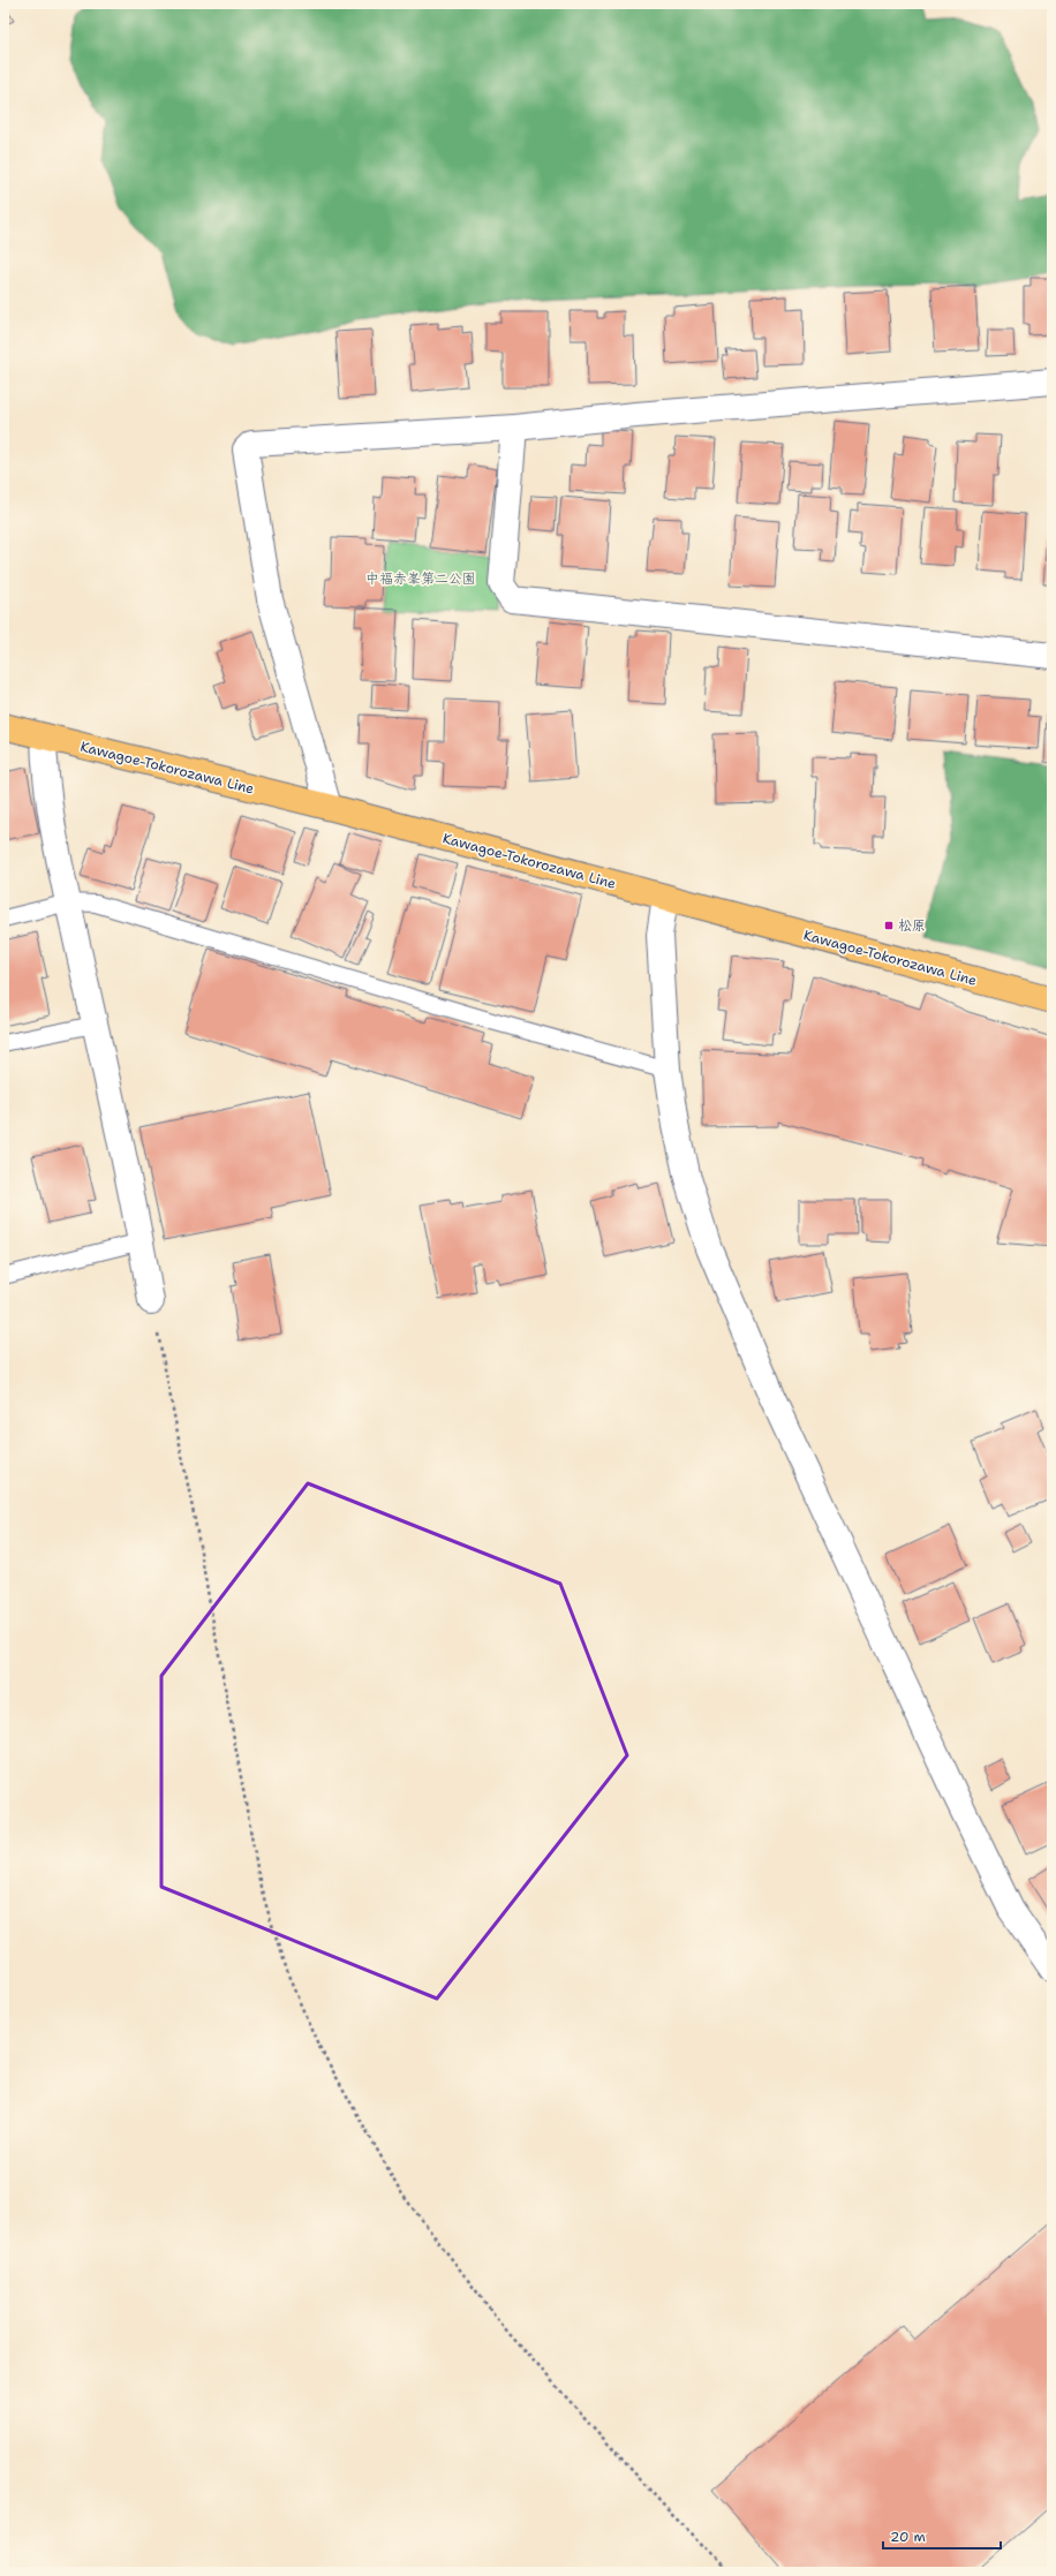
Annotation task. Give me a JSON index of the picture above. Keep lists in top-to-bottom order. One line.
{"streets":{"main road":["Kawagoe-Tokorozawa Line"]},"parks":["中福赤峯第二公園"],"places":{"transit":["松原"]},"scale_bar":"20 m"}
